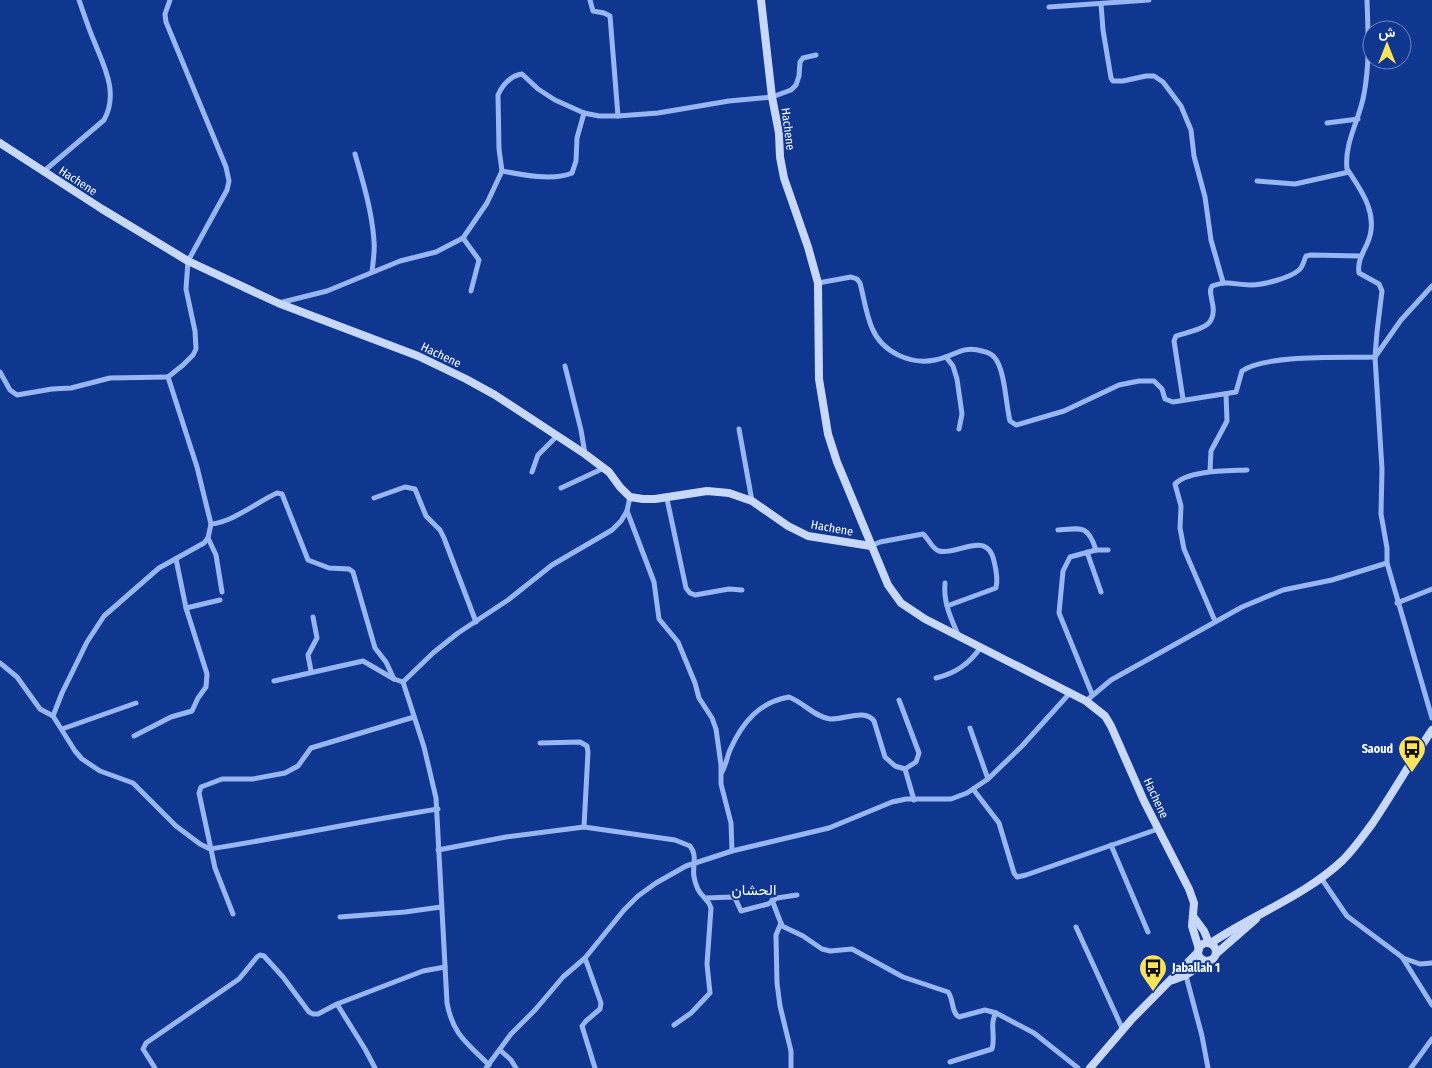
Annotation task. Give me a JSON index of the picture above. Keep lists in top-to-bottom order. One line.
{"streets":{"street":["Hachene"]},"districts":["الحشان"],"places":{"bus stop":["Saoud","Jaballah 1"]},"north":"top"}
